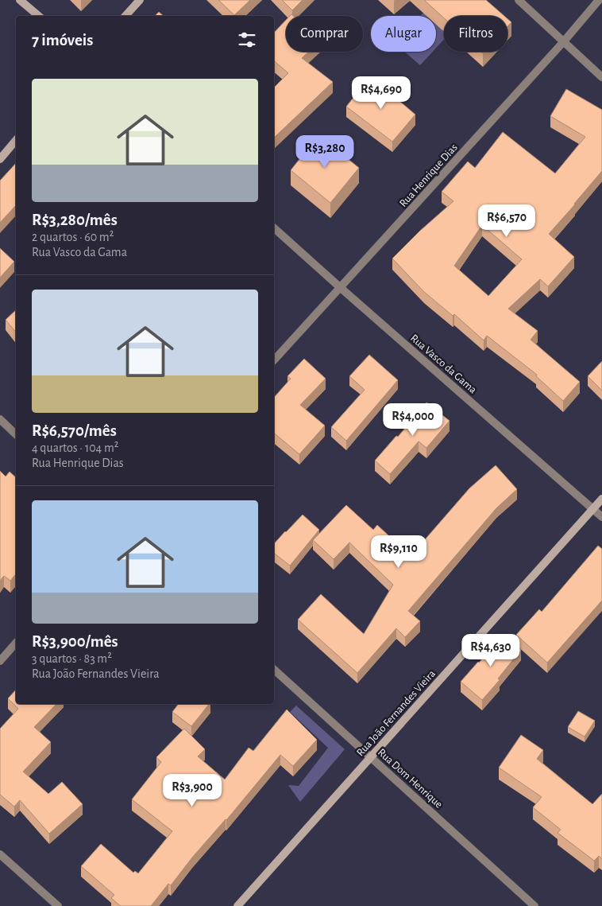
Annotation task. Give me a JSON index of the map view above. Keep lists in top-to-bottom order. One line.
{"streets":{"street":["Rua Henrique Dias","Rua Vasco da Gama","Rua João Fernandes Vieira","Rua Dom Henrique"]},"crossings":[["Rua Henrique Dias","Rua Vasco da Gama"],["Rua Vasco da Gama","Rua João Fernandes Vieira"],["Rua João Fernandes Vieira","Rua Dom Henrique"]],"page":{"chip":["Comprar","Alugar","Filtros"],"heading":"7 imóveis","list":[{"name":"R$3,280/mês","note":"2 quartos · 60 m² · Rua Vasco da Gama"},{"name":"R$6,570/mês","note":"4 quartos · 104 m² · Rua Henrique Dias"},{"name":"R$3,900/mês","note":"3 quartos · 83 m² · Rua João Fernandes Vieira"}],"price":["R$4,690","R$3,280","R$6,570","R$4,000","R$9,110","R$4,630","R$3,900"]}}
